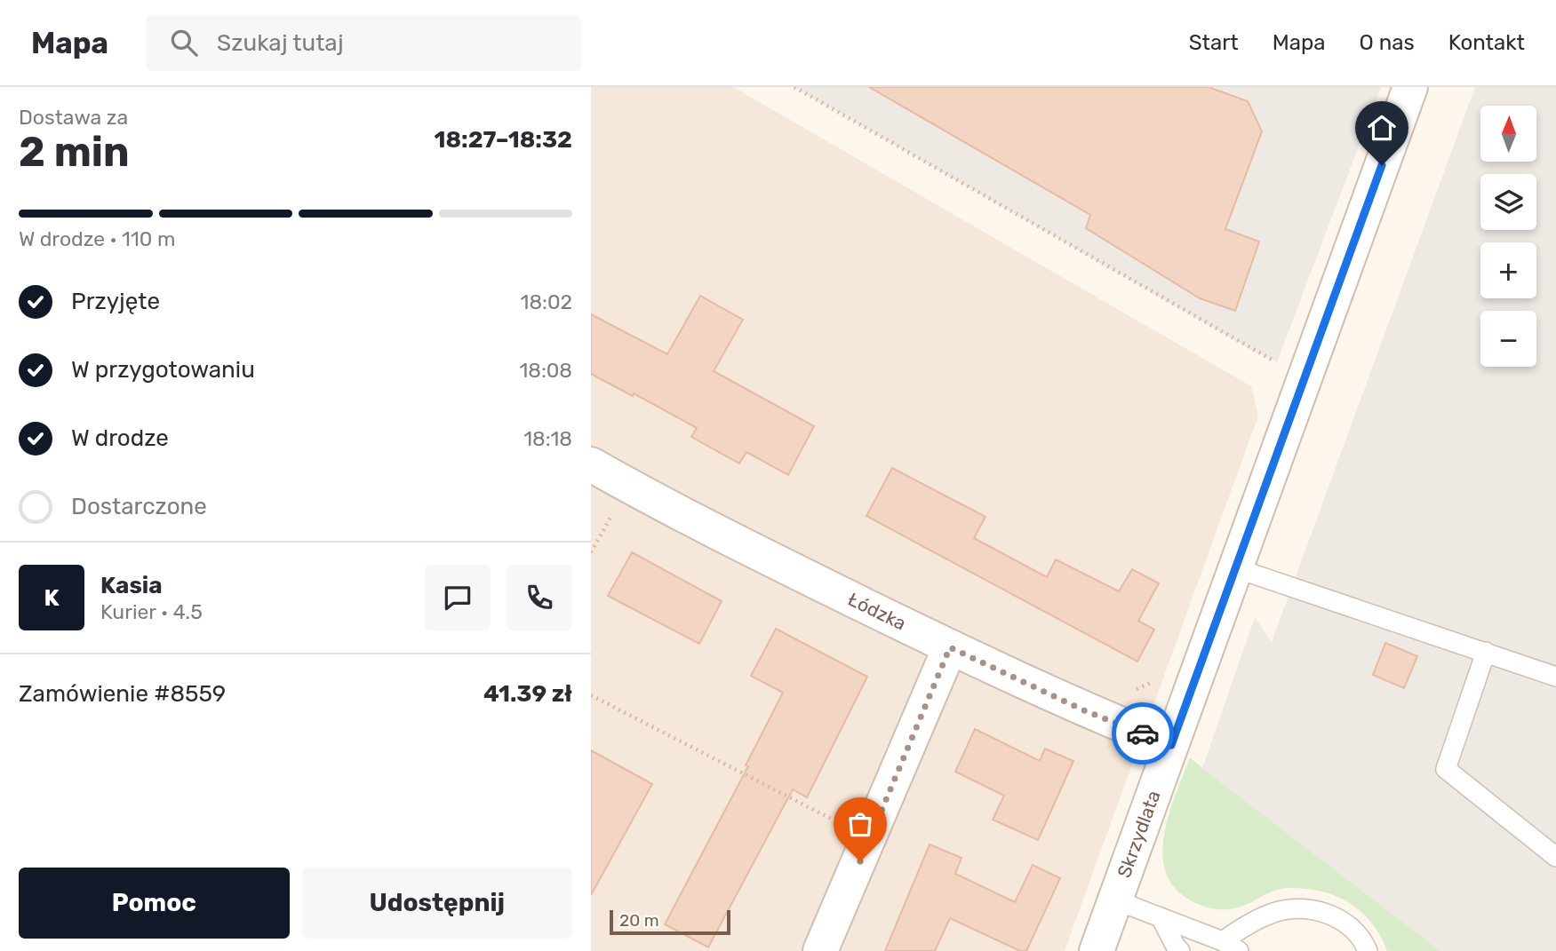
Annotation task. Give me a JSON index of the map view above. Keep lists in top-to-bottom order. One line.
{"streets":{"street":["Łódzka","Skrzydlata"]},"crossings":[["Łódzka","Skrzydlata"]],"scale_bar":"20 m","north":"top","page":{"header":"Mapa","search":"Szukaj tutaj","nav":["Start","Mapa","O nas","Kontakt"],"heading":["2 min","Dostawa za","18:27–18:32"],"panel":["Kasia","Kurier · 4.5","Zamówienie #8559","41.39 zł"],"map_buttons":["+","−"],"bar":"W drodze · 110 m","list":[["Przyjęte","18:02"],["W przygotowaniu","18:08"],["W drodze","18:18"],"Dostarczone"],"round":"K","buttons":["Pomoc","Udostępnij"],"scale":"20 m"}}
